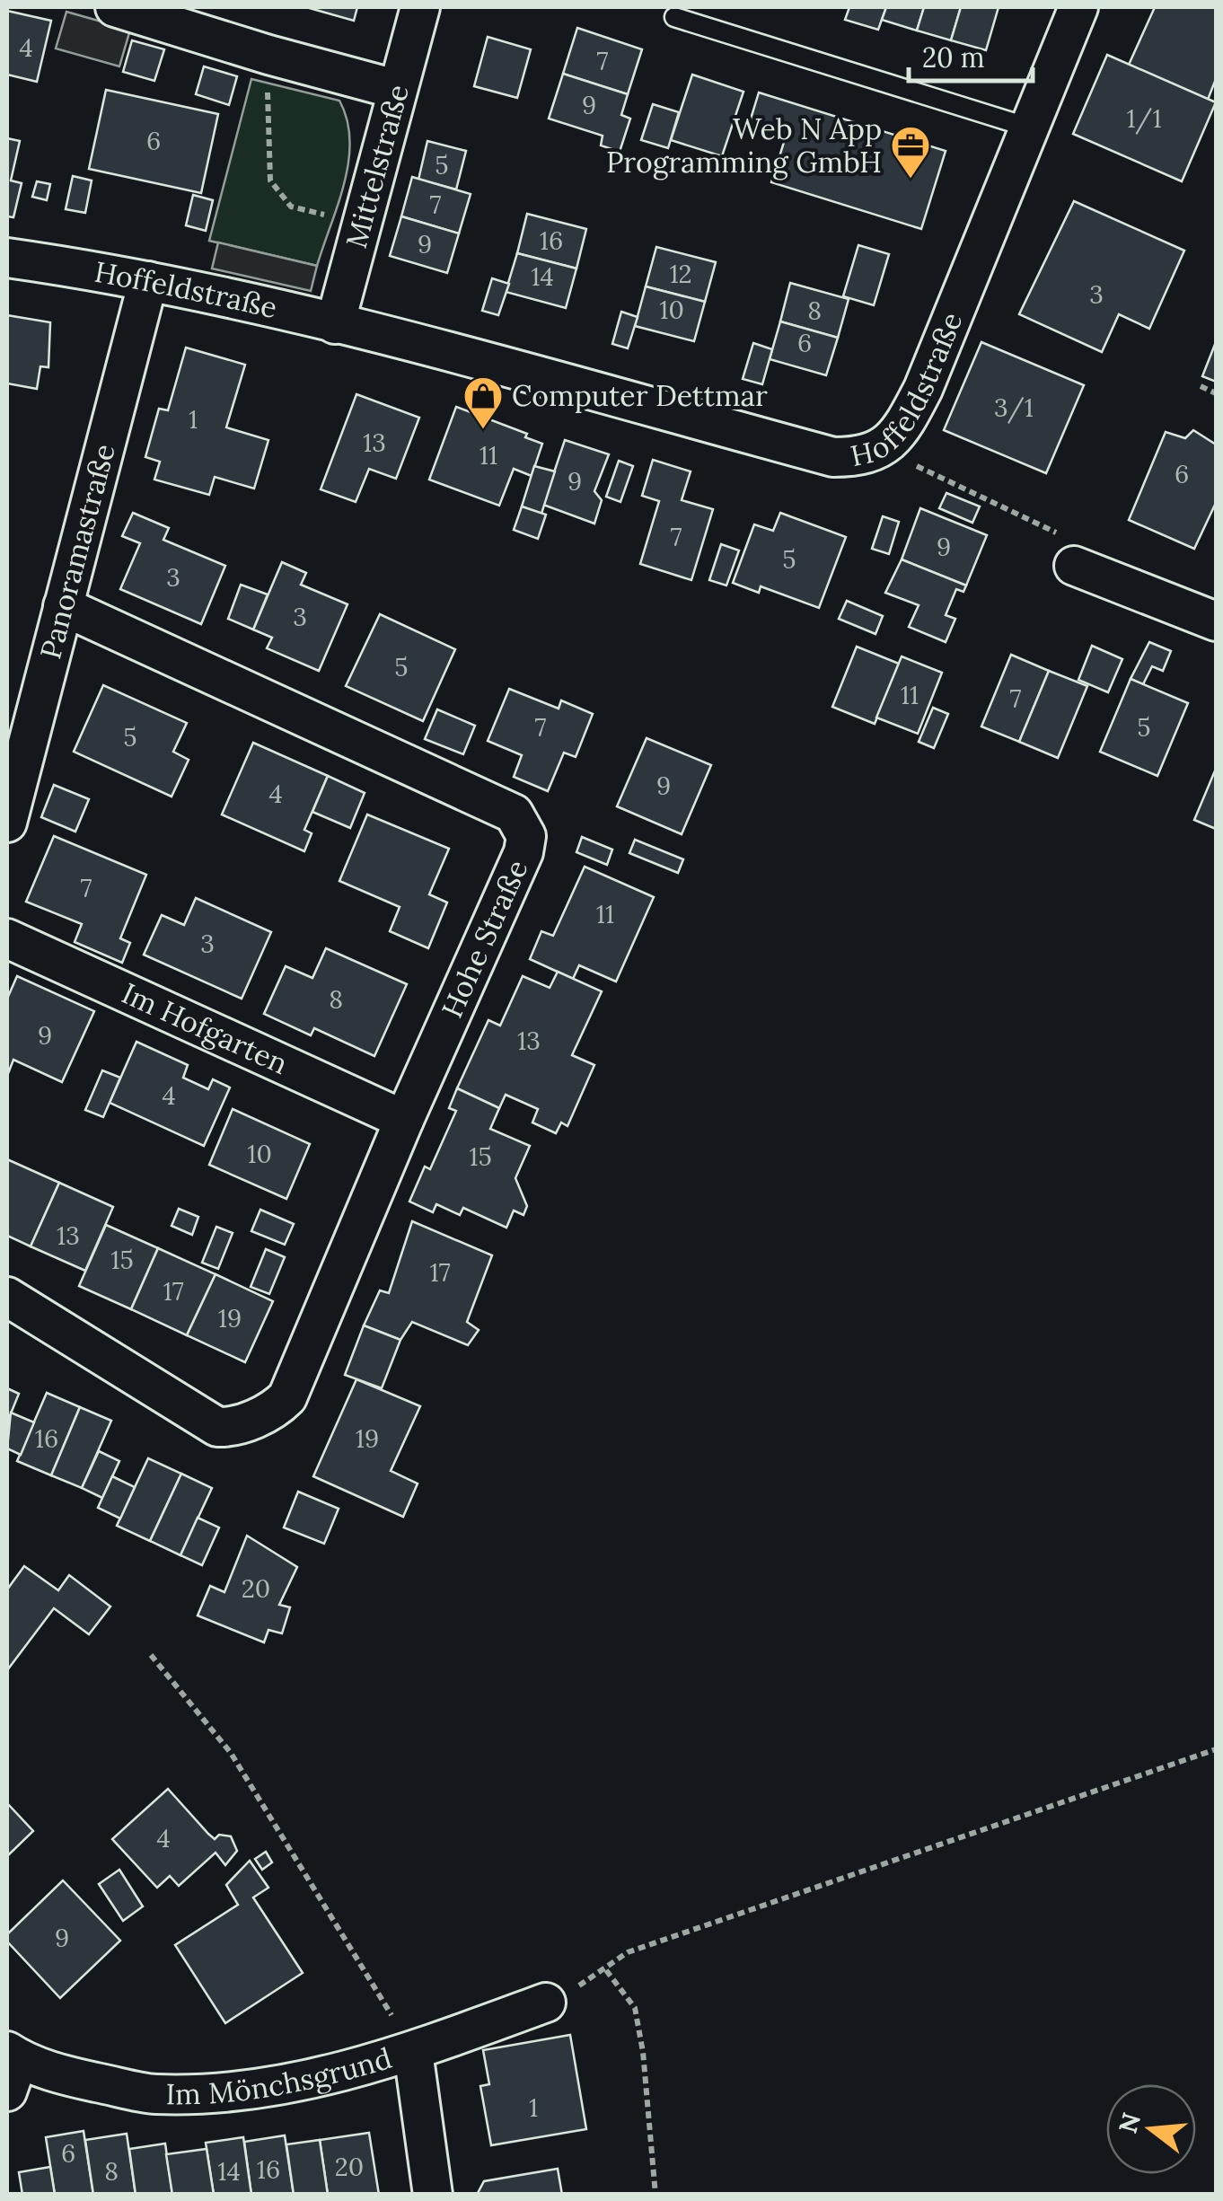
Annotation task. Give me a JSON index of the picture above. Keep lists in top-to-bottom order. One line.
{"streets":{"street":["Mittelstraße","Hoffeldstraße","Panoramastraße","Hohe Straße","Im Hofgarten","Im Mönchsgrund"]},"crossings":[["Mittelstraße","Hoffeldstraße"],["Hoffeldstraße","Panoramastraße"],["Panoramastraße","Hohe Straße"],["Hohe Straße","Im Hofgarten"]],"places":{"office":["Web N App Programming GmbH"],"shop":["Computer Dettmar"]},"house_numbers":["4","7","9","1/1","6","5","7","16","9","12","14","3","10","8","6","3/1","1","13","11","6","9","7","9","5","3","3","5","11","7","7","5","5","9","4","7","11","3","8","9","13","4","10","15","13","15","17","17","19","16","19","20","4","9","1","6","20","16","8","14"],"scale_bar":"20 m","north":"left"}
